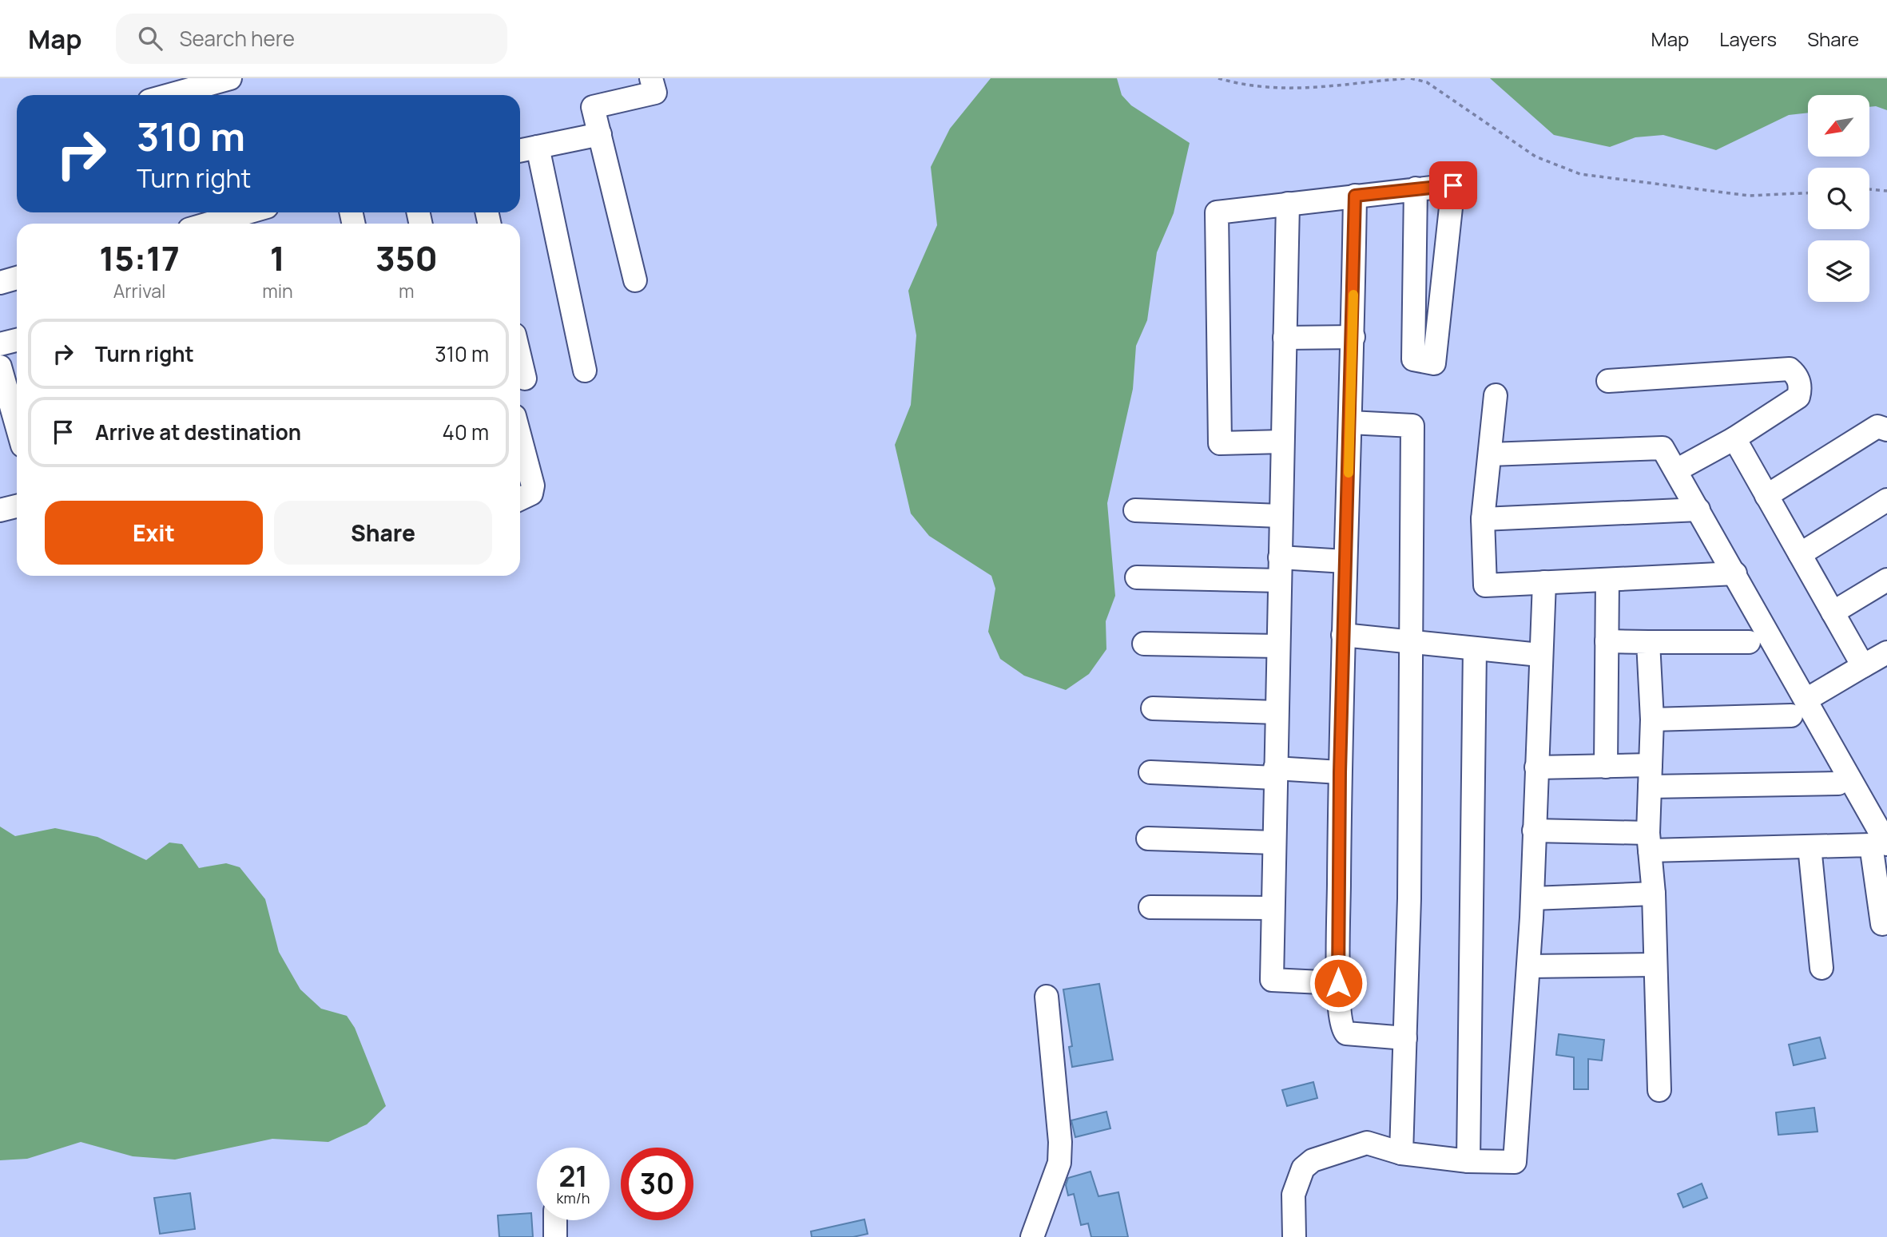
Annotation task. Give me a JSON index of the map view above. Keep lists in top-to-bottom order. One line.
{"north":"bottom left","page":{"header":"Map","search":"Search here","nav":["Map","Layers","Share"],"turn":["310 m","Turn right"],"eta":["15:17","Arrival","1","min","350","m"],"list":[{"name":"Turn right","value":"310 m"},{"name":"Arrive at destination","value":"40 m"}],"buttons":["Exit","Share"],"speed":"21 km/h","limit":"30"}}
